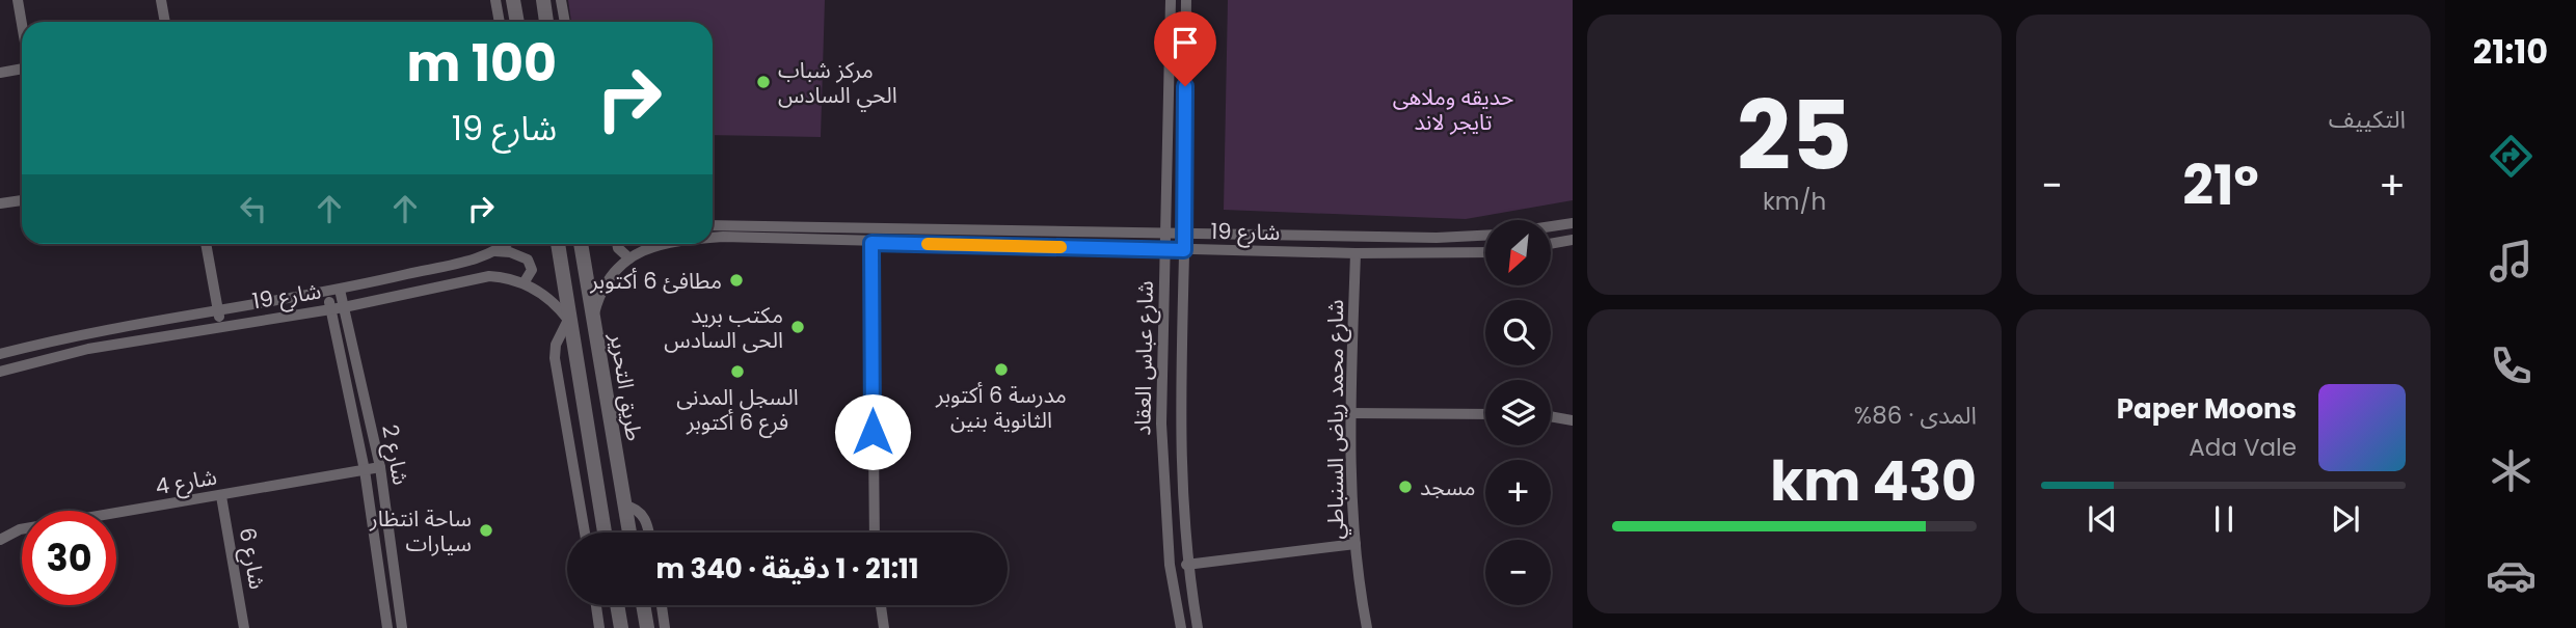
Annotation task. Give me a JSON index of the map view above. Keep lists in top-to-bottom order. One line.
{"streets":{"street":["شارع 19","شارع عباس العقاد","طريق التحرير","شارع محمد رياض السنباطي","شارع 2","شارع 4","شارع 6"]},"crossings":[["شارع 19","شارع عباس العقاد"],["شارع 19","طريق التحرير"],["شارع 19","شارع محمد رياض السنباطي"],["شارع 19","شارع 2"],["شارع 2","شارع 4"],["شارع 4","شارع 6"]],"parks":["حديقه وملاهى تايجر لاند"],"places":["مركز شباب الحي السادس","مطافئ 6 أكتوبر","مكتب بريد الحى السادس","مدرسة 6 أكتوبر الثانوية بنين","السجل المدنى فرع 6 أكتوبر","مسجد","ساحة انتظار سيارات"],"north":"bottom left","page":{"tabs":"21:10","tile":["التكييف",["25","km/h"],["المدى · 86%","430 km"]],"turn":["100 m","شارع 19"],"heat":["−","21°","+"],"map_buttons":["+","−"],"song":["Paper Moons","Ada Vale"],"limit":"30","trip":"21:11 · 1 دقيقة · 340 m"}}
